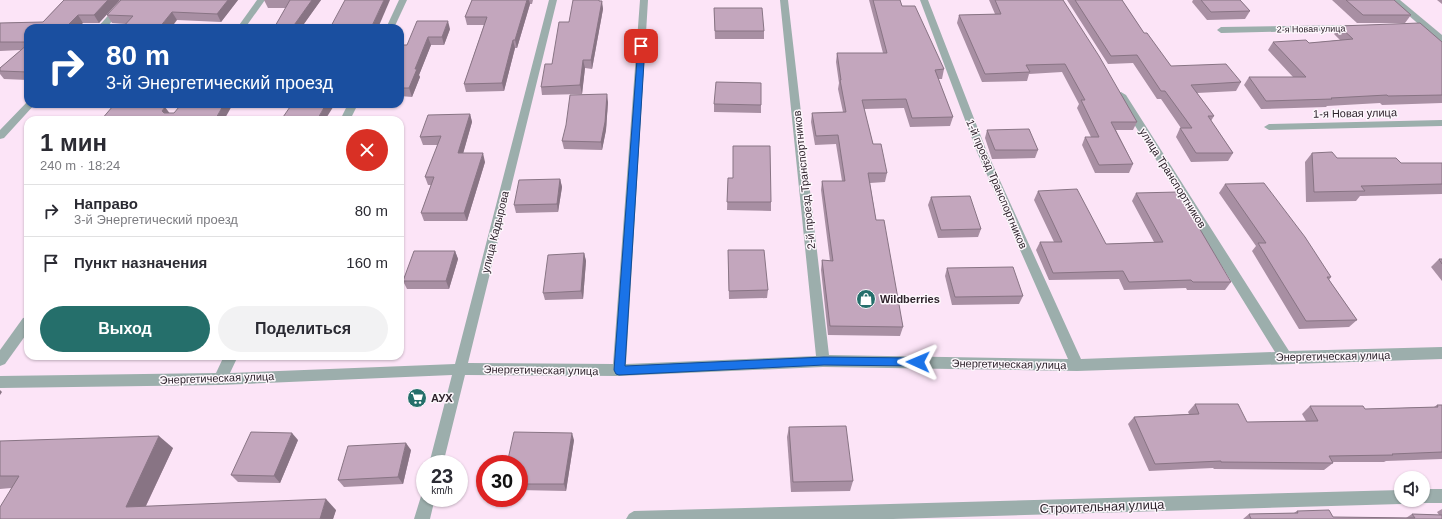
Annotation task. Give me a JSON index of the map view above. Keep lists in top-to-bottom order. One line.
{"streets":{"street":["2-я Новая улица","1-я Новая улица","улица Транспортников","2-й проезд Транспортников","1-й проезд Транспортников","улица Кадырова","Энергетическая улица","Строительная улица"]},"crossings":[["улица Транспортников","Энергетическая улица"],["2-й проезд Транспортников","Энергетическая улица"],["1-й проезд Транспортников","Энергетическая улица"],["улица Кадырова","Энергетическая улица"]],"places":{"shop":["Wildberries"],"supermarket":["АУХ"]},"page":{"turn":["80 m","3-й Энергетический проезд"],"heading":["1 мин","240 m · 18:24"],"list":[{"name":"Направо","note":"3-й Энергетический проезд","value":"80 m"},{"name":"Пункт назначения","value":"160 m"}],"buttons":["Выход","Поделиться"],"speed":"23 km/h","limit":"30"}}
